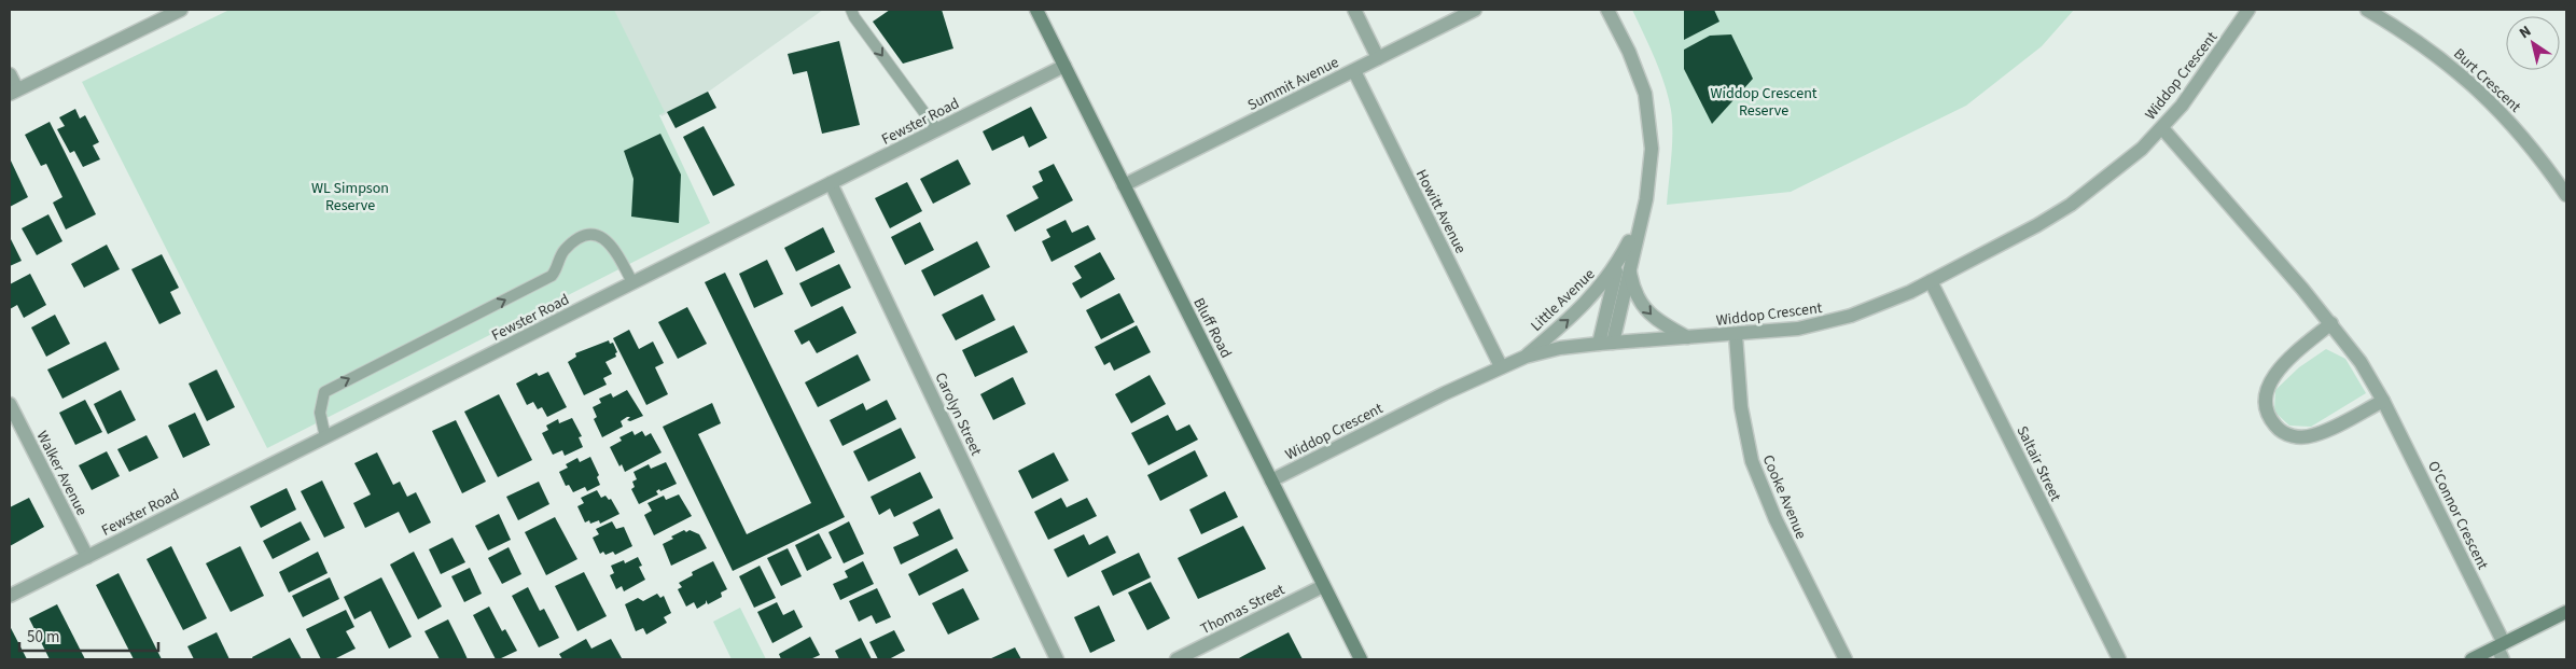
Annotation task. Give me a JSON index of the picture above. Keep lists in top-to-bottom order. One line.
{"streets":{"main road":["Bluff Road"],"street":["Widdop Crescent","Burt Crescent","Summit Avenue","Fewster Road","Howitt Avenue","Little Avenue","Carolyn Street","Saltair Street","Walker Avenue","Cooke Avenue","O'Connor Crescent","Thomas Street"]},"crossings":[["Widdop Crescent","Howitt Avenue"],["Widdop Crescent","Little Avenue"],["Widdop Crescent","Bluff Road"],["Widdop Crescent","Saltair Street"],["Widdop Crescent","Cooke Avenue"],["Widdop Crescent","O'Connor Crescent"],["Summit Avenue","Howitt Avenue"],["Summit Avenue","Bluff Road"],["Fewster Road","Bluff Road"],["Fewster Road","Carolyn Street"],["Fewster Road","Walker Avenue"],["Bluff Road","Thomas Street"]],"parks":["Widdop Crescent Reserve","WL Simpson Reserve"],"scale_bar":"50 m","north":"top left"}
